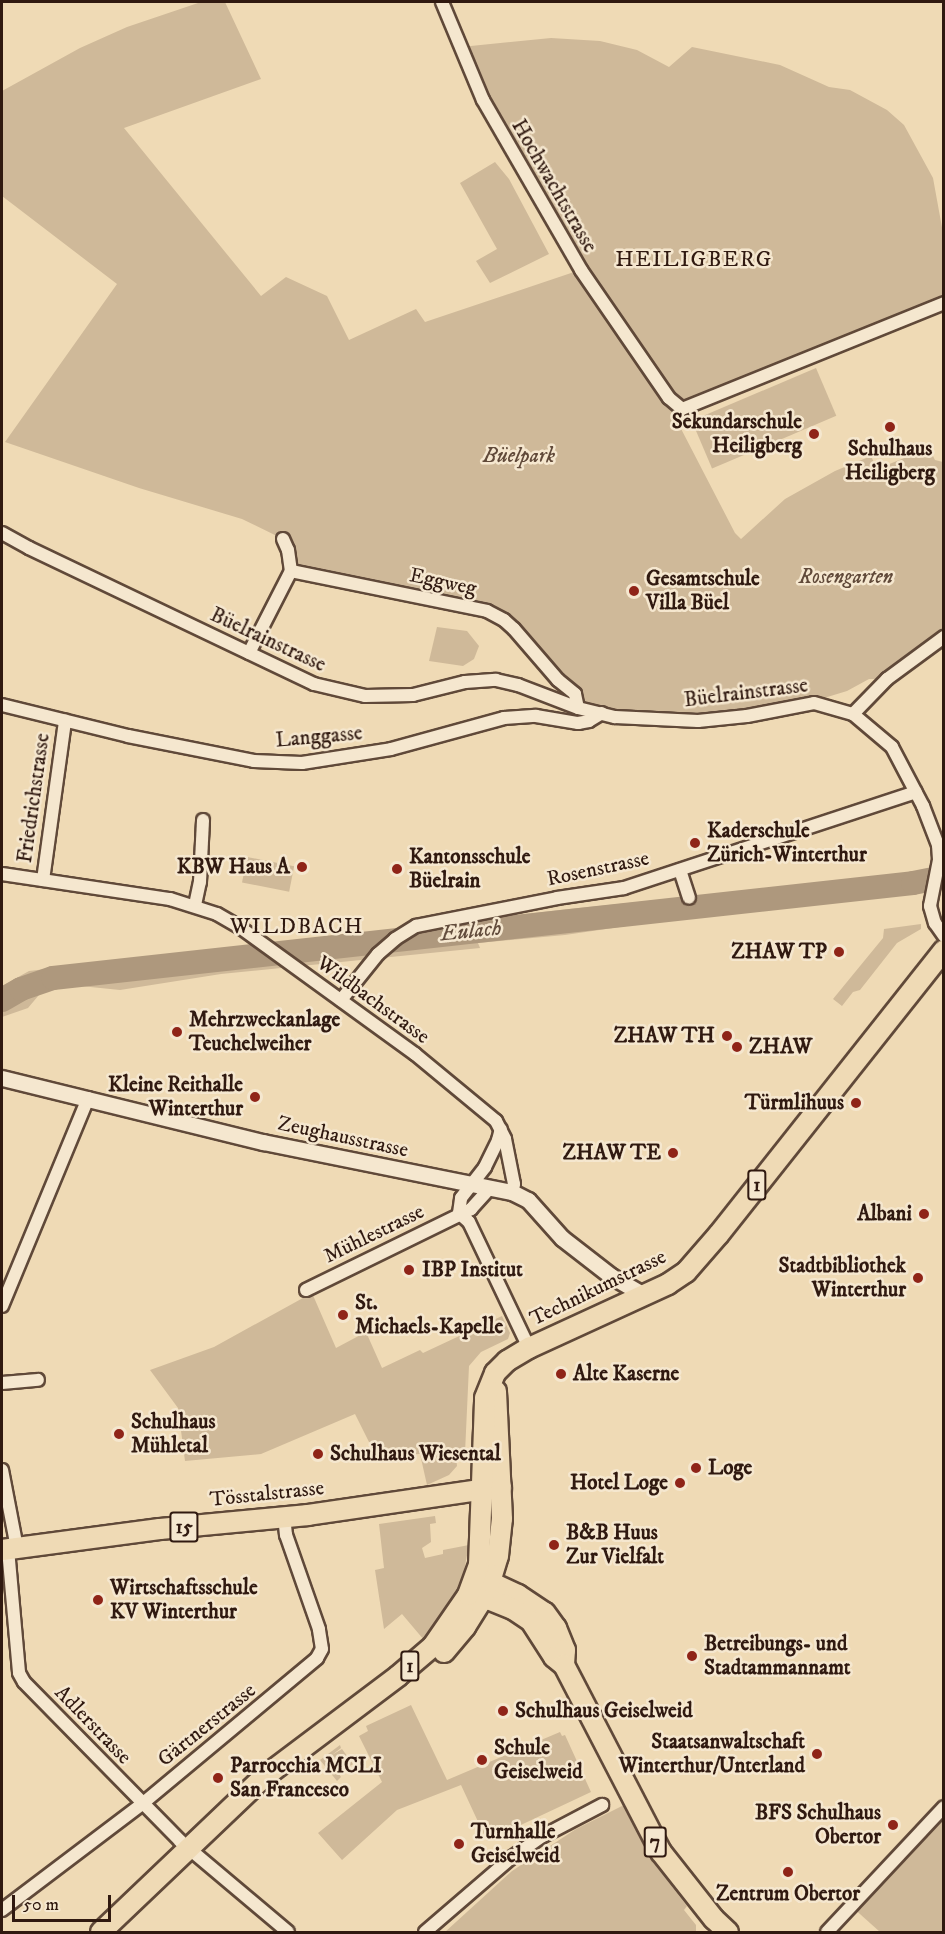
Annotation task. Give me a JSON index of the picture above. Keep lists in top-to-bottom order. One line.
{"streets":{"main road":["1","Technikumstrasse","Tösstalstrasse","15","7"],"street":["Hochwachtstrasse","Eggweg","Büelrainstrasse","Langgasse","Friedrichstrasse","Rosenstrasse","Wildbachstrasse","Zeughausstrasse","Mühlestrasse","Adlerstrasse","Gärtnerstrasse"]},"crossings":[["Eggweg","Büelrainstrasse"],["Büelrainstrasse","Langgasse"],["Langgasse","Friedrichstrasse"],["Friedrichstrasse","Wildbachstrasse"],["Rosenstrasse","Wildbachstrasse"],["Zeughausstrasse","Mühlestrasse"],["Zeughausstrasse","Technikumstrasse"],["1","Technikumstrasse"],["1","Tösstalstrasse"],["1","Adlerstrasse"],["1","7"],["Technikumstrasse","Tösstalstrasse"],["Tösstalstrasse","Adlerstrasse"],["Tösstalstrasse","Gärtnerstrasse"],["Adlerstrasse","Gärtnerstrasse"]],"districts":["HEILIGBERG","WILDBACH"],"water":["Eulach"],"parks":["Büelpark","Rosengarten"],"places":["Schulhaus Heiligberg","Sekundarschule Heiligberg","Gesamtschule Villa Büel","Kaderschule Zürich-Winterthur","KBW Haus A","Kantonsschule Büelrain","ZHAW TP","Mehrzweckanlage Teuchelweiher","ZHAW TH","ZHAW","Kleine Reithalle Winterthur","Türmlihuus","ZHAW TE","Albani","IBP Institut","Stadtbibliothek Winterthur","St. Michaels-Kapelle","Alte Kaserne","Schulhaus Mühletal","Schulhaus Wiesental","Loge","Hotel Loge","B&B Huus Zur Vielfalt","Wirtschaftsschule KV Winterthur","Betreibungs- und Stadtammannamt","Schulhaus Geiselweid","Staatsanwaltschaft Winterthur/Unterland","Schule Geiselweid","Parrocchia MCLI San Francesco","BFS Schulhaus Obertor","Turnhalle Geiselweid","Zentrum Obertor"],"scale_bar":"50 m"}
